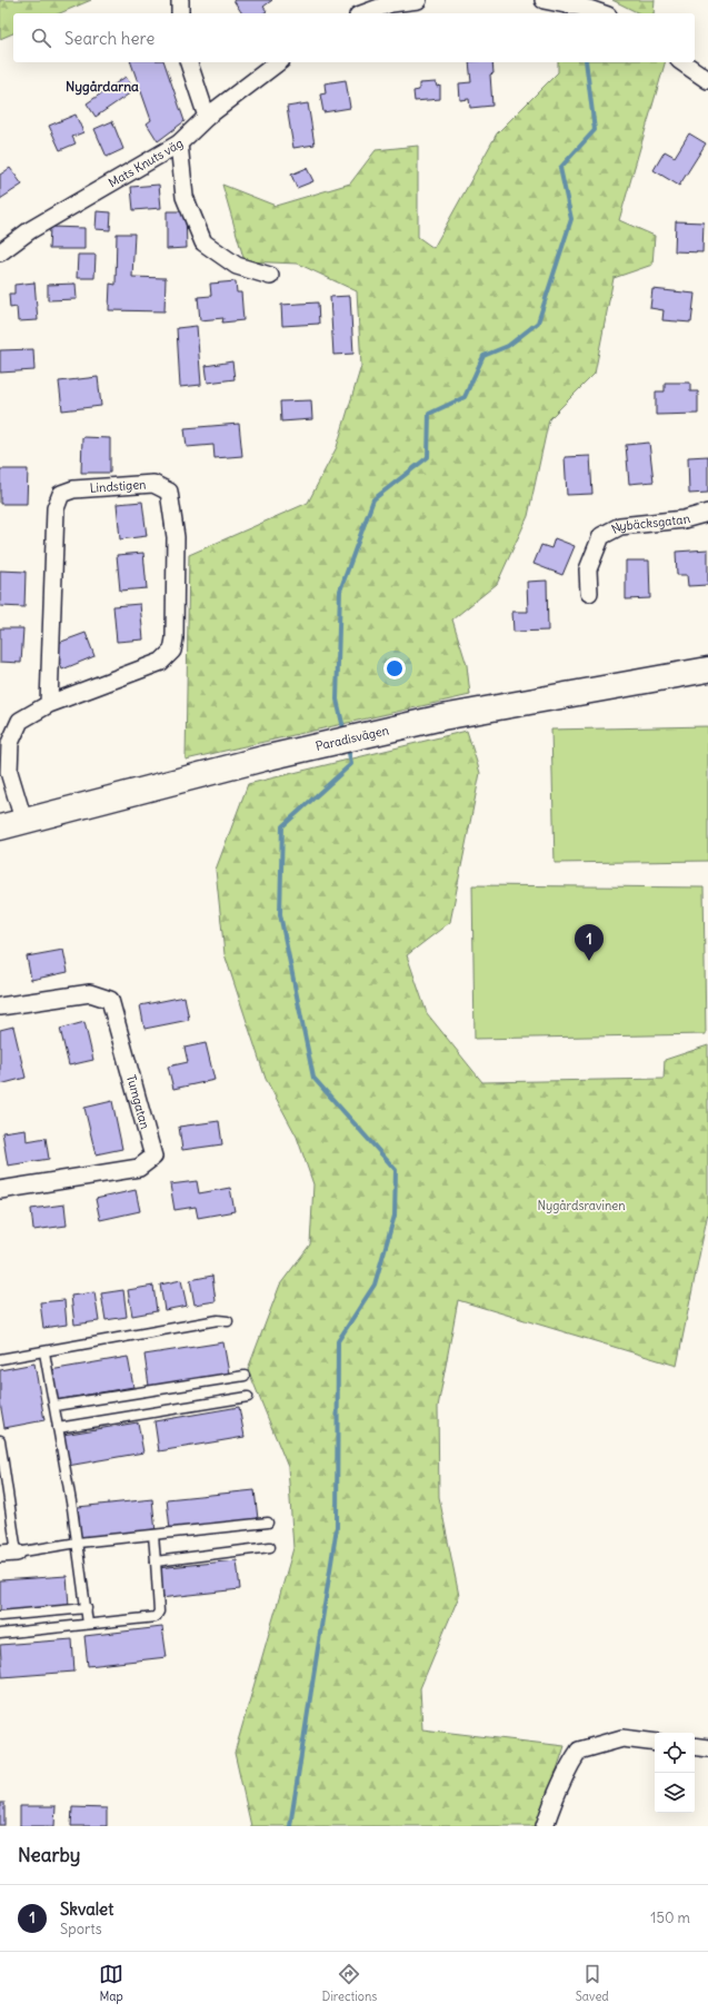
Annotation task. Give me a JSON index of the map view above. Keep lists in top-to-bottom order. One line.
{"streets":{"street":["Mats Knuts väg","Lindstigen","Nybäcksgatan","Paradisvägen","Tumgatan"]},"crossings":[["Lindstigen","Paradisvägen"]],"districts":["Nygårdarna"],"parks":["Nygårdsravinen"],"page":{"search":"Search here","pins":"1","heading":"Nearby","list":[{"mark":"1","name":"Skvalet","note":"Sports","value":"150 m"}],"nav":["Map","Directions","Saved"]}}
